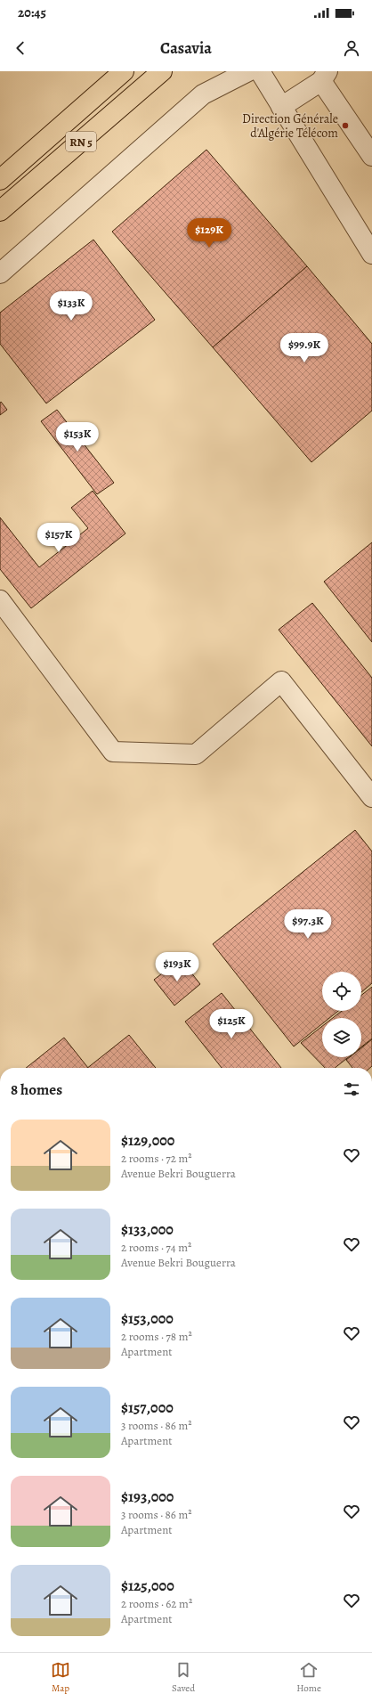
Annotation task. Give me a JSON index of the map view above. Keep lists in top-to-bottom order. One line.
{"streets":{"highway":["RN 5"]},"places":["Direction Générale d'Algérie Télécom"],"page":{"status":"20:45","header":"Casavia","price":["$129K","$133K","$99.9K","$153K","$157K","$97.3K","$193K","$125K"],"heading":"8 homes","list":[{"name":"$129,000","note":"2 rooms · 72 m² · Avenue Bekri Bouguerra"},{"name":"$133,000","note":"2 rooms · 74 m² · Avenue Bekri Bouguerra"},{"name":"$153,000","note":"2 rooms · 78 m² · Apartment"},{"name":"$157,000","note":"3 rooms · 86 m² · Apartment"},{"name":"$193,000","note":"3 rooms · 86 m² · Apartment"},{"name":"$125,000","note":"2 rooms · 62 m² · Apartment"}],"tabs":["Map","Saved","Home"]}}
